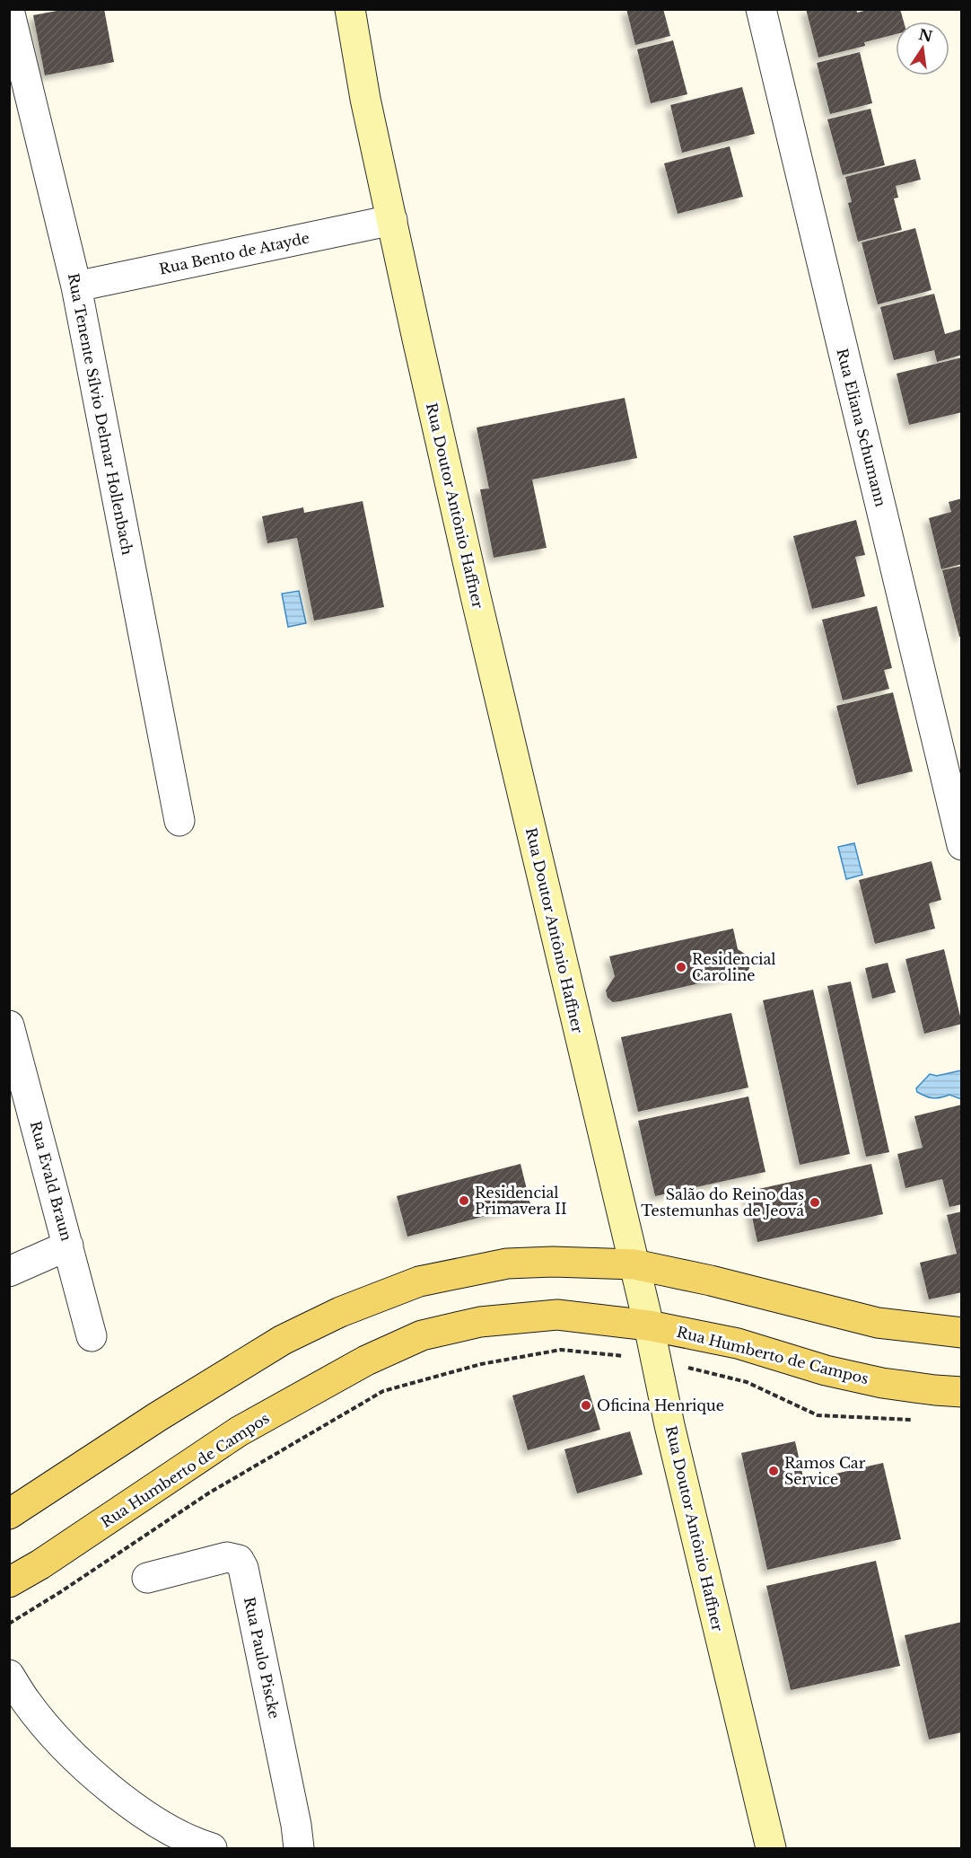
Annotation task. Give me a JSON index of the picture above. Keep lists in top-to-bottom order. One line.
{"streets":{"main road":["Rua Humberto de Campos"],"street":["Rua Bento de Atayde","Rua Tenente Sílvio Delmar Hollenbach","Rua Eliana Schumann","Rua Doutor Antônio Haffner","Rua Evald Braun","Rua Paulo Piscke"]},"crossings":[["Rua Bento de Atayde","Rua Tenente Sílvio Delmar Hollenbach"],["Rua Bento de Atayde","Rua Doutor Antônio Haffner"],["Rua Doutor Antônio Haffner","Rua Humberto de Campos"]],"places":["Residencial Caroline","Residencial Primavera II","Salão do Reino das Testemunhas de Jeová","Oficina Henrique","Ramos Car Service"],"north":"top"}
